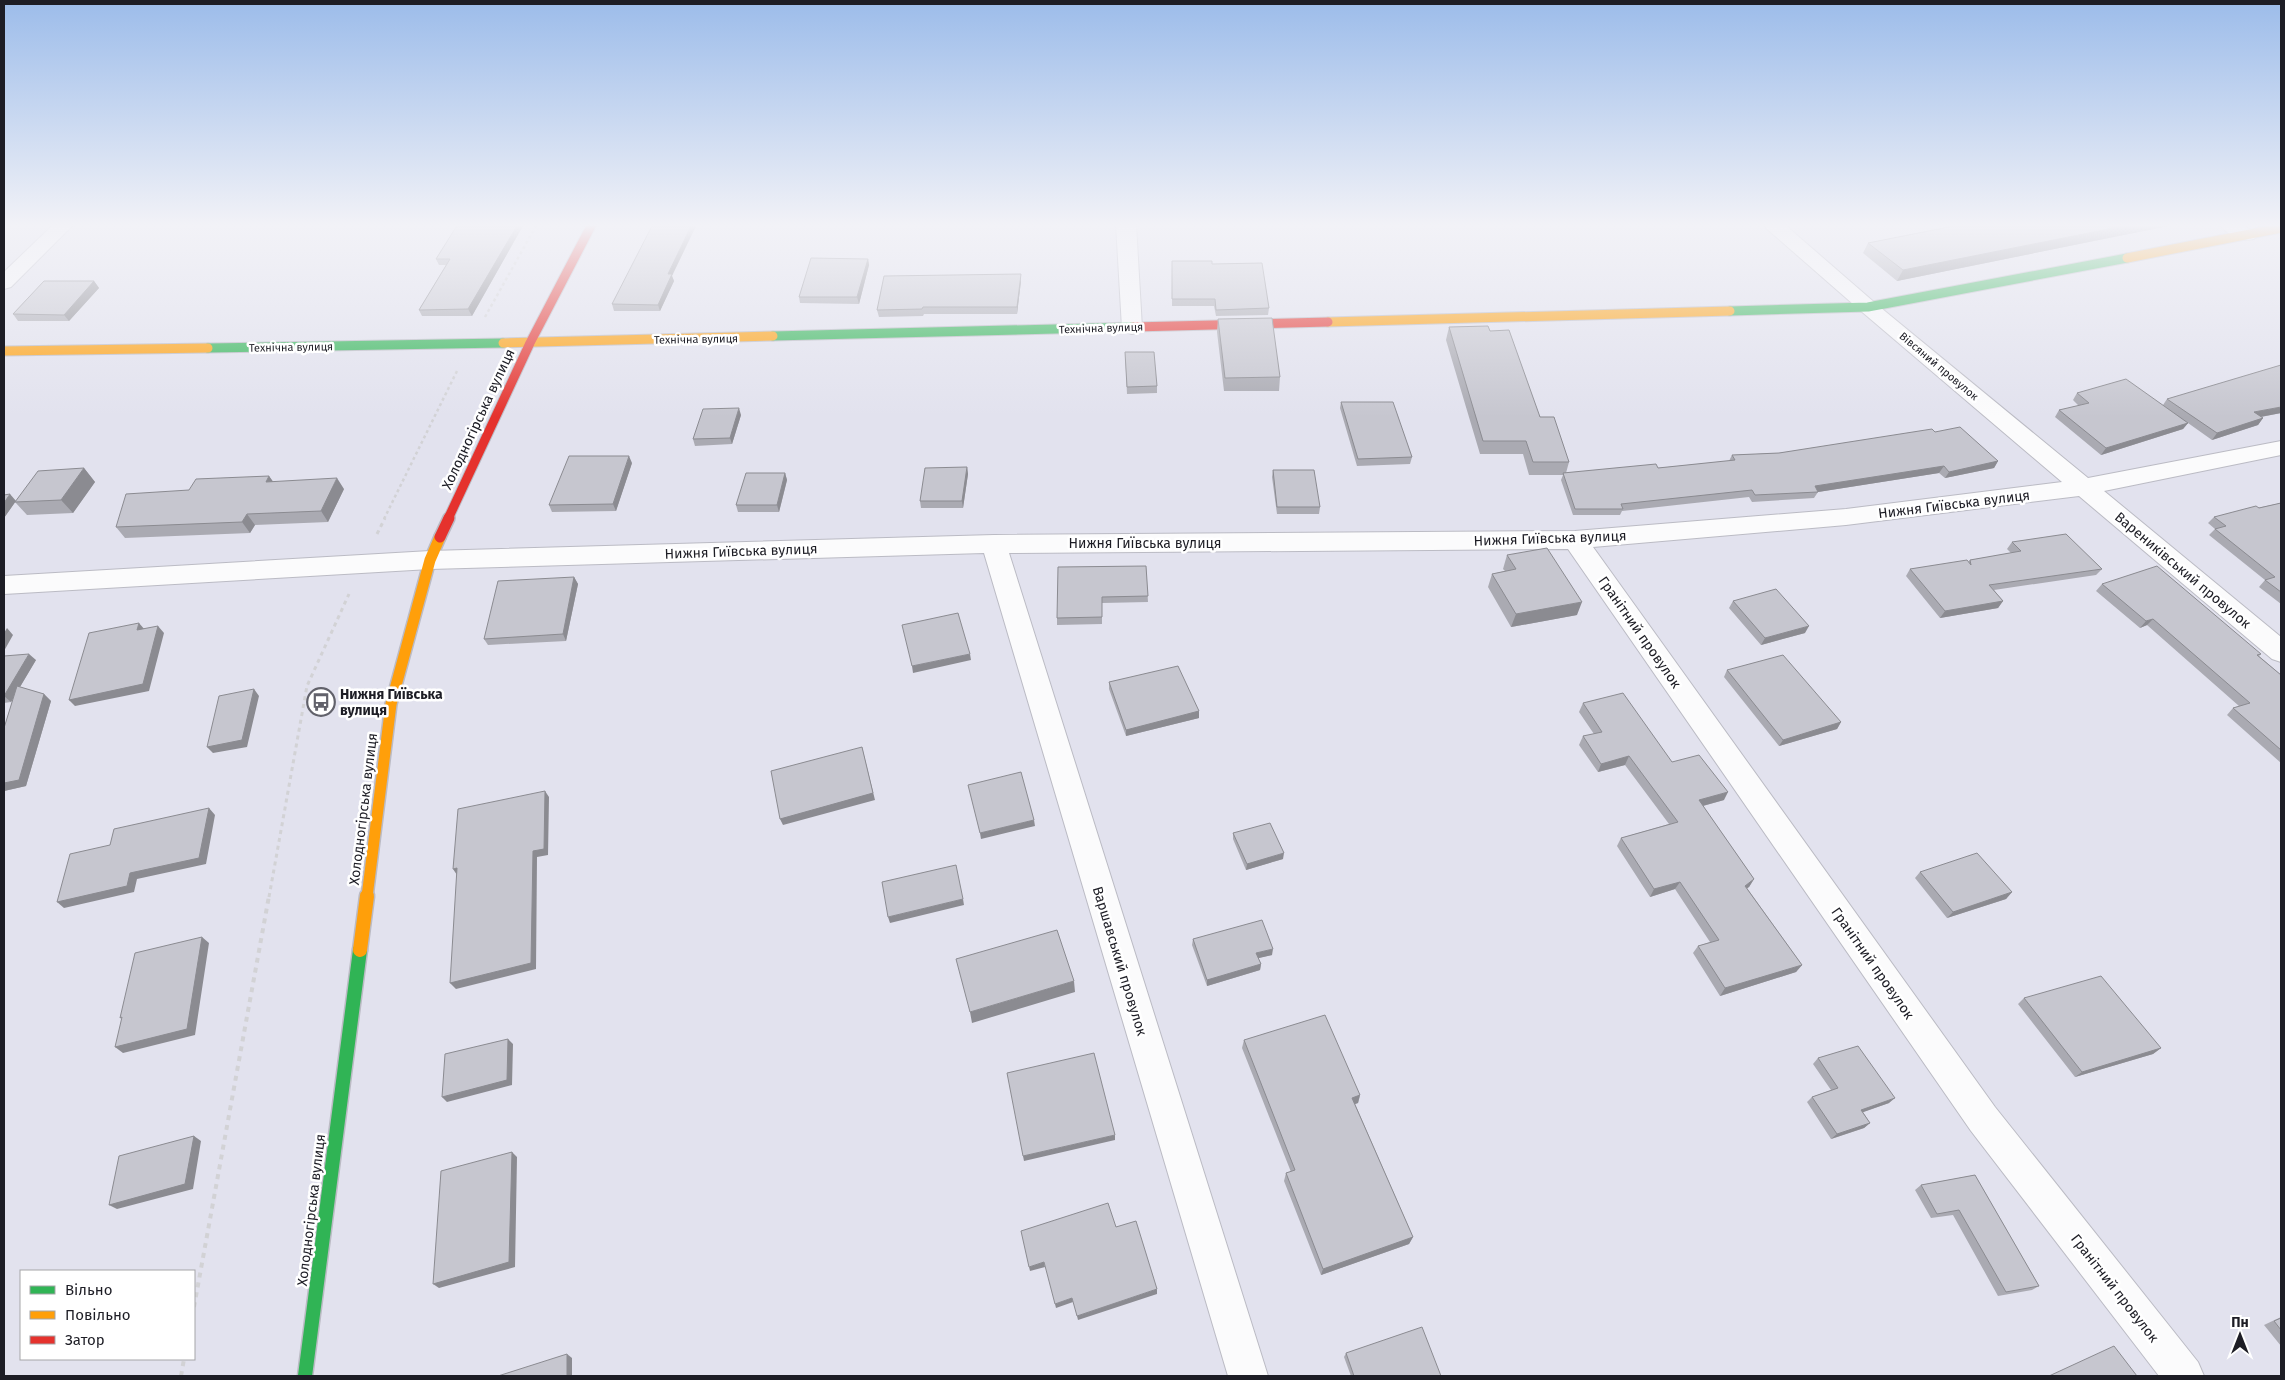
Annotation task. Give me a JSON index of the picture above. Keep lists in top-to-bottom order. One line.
{"streets":{"street":["Технічна вулиця","Вівсяний провулок","Холодногірська вулиця","Нижня Гиївська вулиця","Варениківський провулок","Гранітний провулок","Варшавський провулок"]},"crossings":[["Технічна вулиця","Вівсяний провулок"],["Технічна вулиця","Холодногірська вулиця"],["Вівсяний провулок","Нижня Гиївська вулиця"],["Вівсяний провулок","Варениківський провулок"],["Холодногірська вулиця","Нижня Гиївська вулиця"],["Нижня Гиївська вулиця","Варениківський провулок"],["Нижня Гиївська вулиця","Гранітний провулок"],["Нижня Гиївська вулиця","Варшавський провулок"]],"places":{"bus stop":["Нижня Гиївська вулиця"]},"legend":["Вільно","Повільно","Затор"],"north":"top"}
